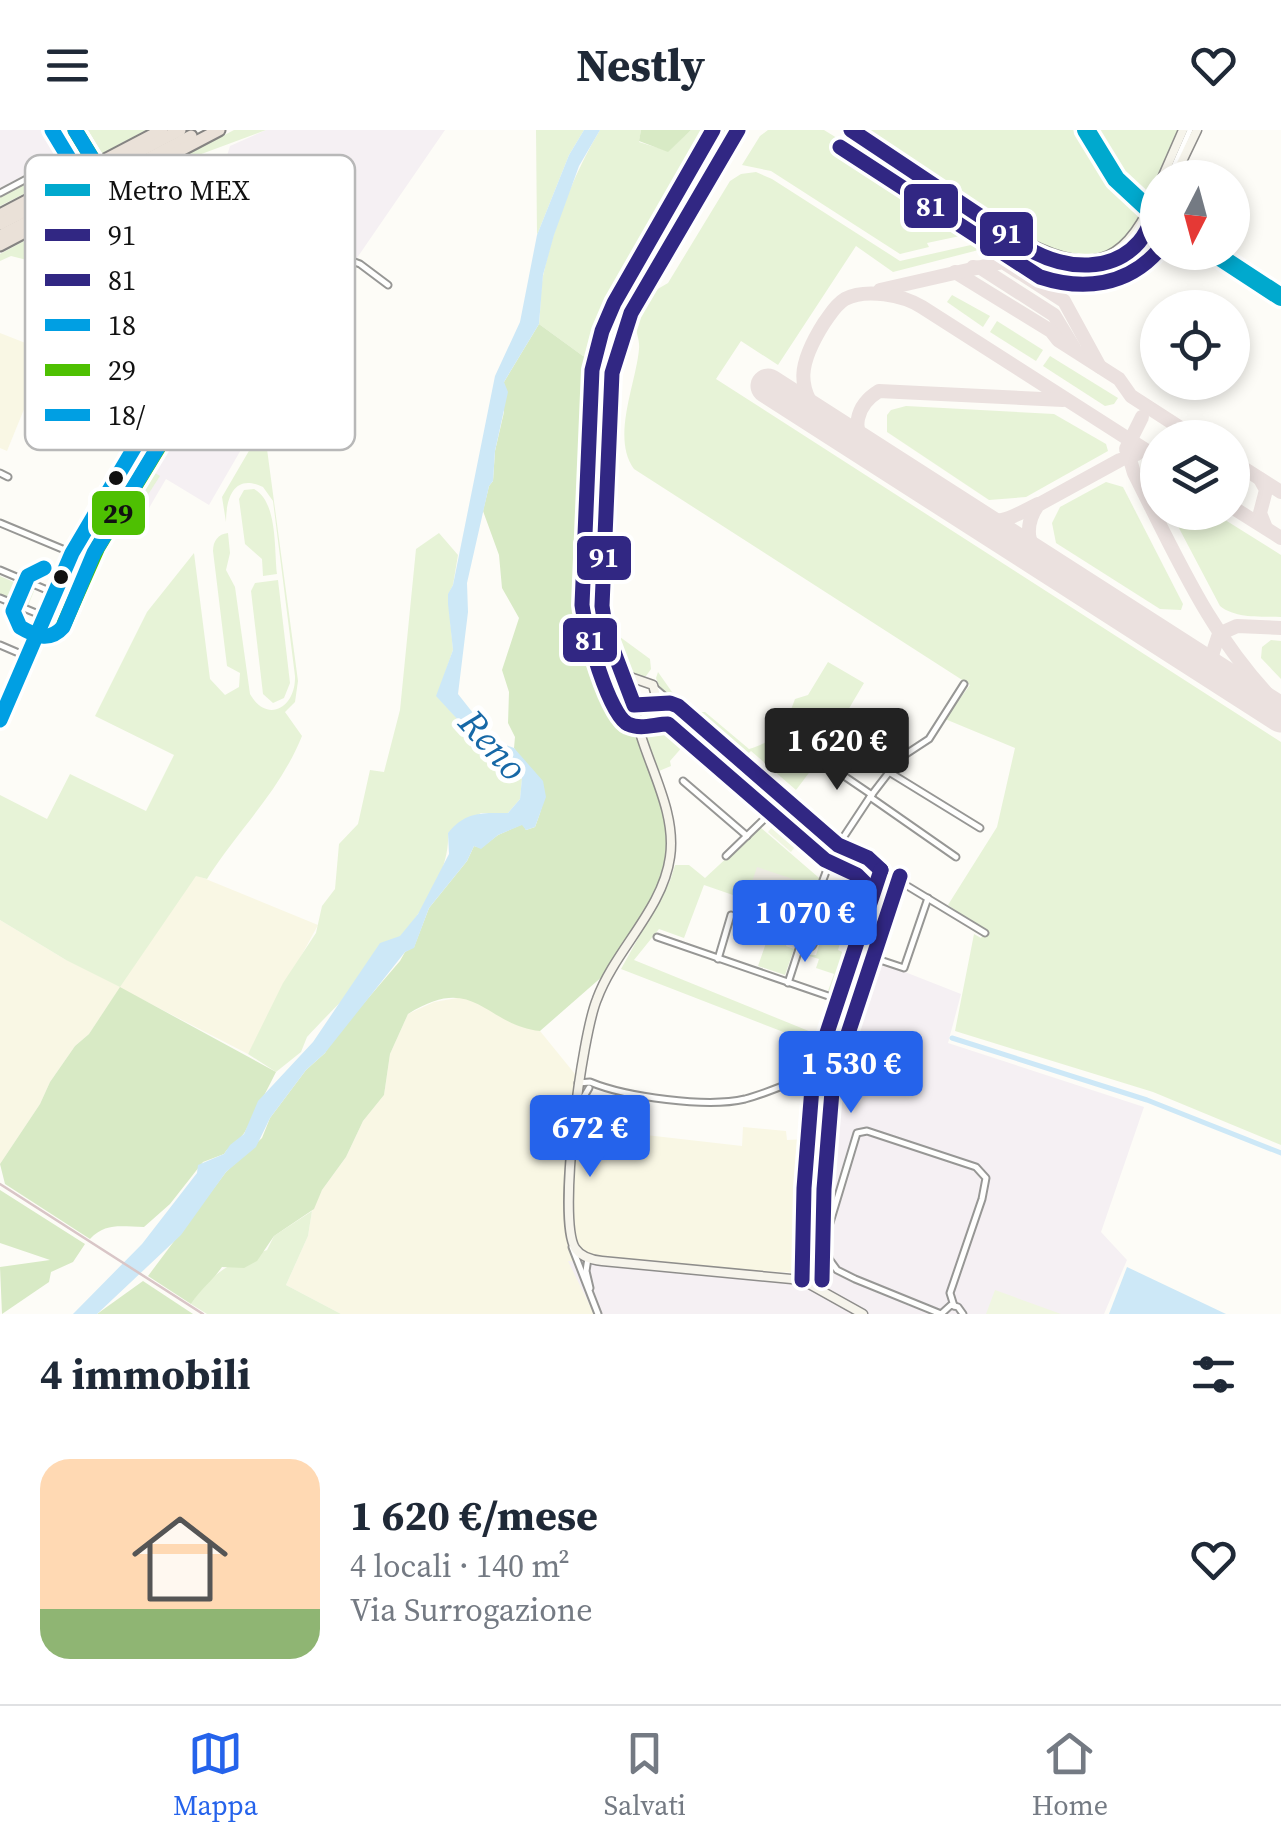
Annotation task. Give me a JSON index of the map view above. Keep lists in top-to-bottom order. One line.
{"water":["Reno"],"lines":["metro line MEX","transit line 91","transit line 81","transit line 18","transit line 29","transit line 18/"],"legend":["Metro MEX","91","81","18","29","18/"],"north":"bottom","page":{"header":"Nestly","price":["1 620 €","1 070 €","1 530 €","672 €"],"heading":"4 immobili","list":[{"name":"1 620 €/mese","note":"4 locali · 140 m² · Via Surrogazione"}],"tabs":["Mappa","Salvati","Home"]}}
